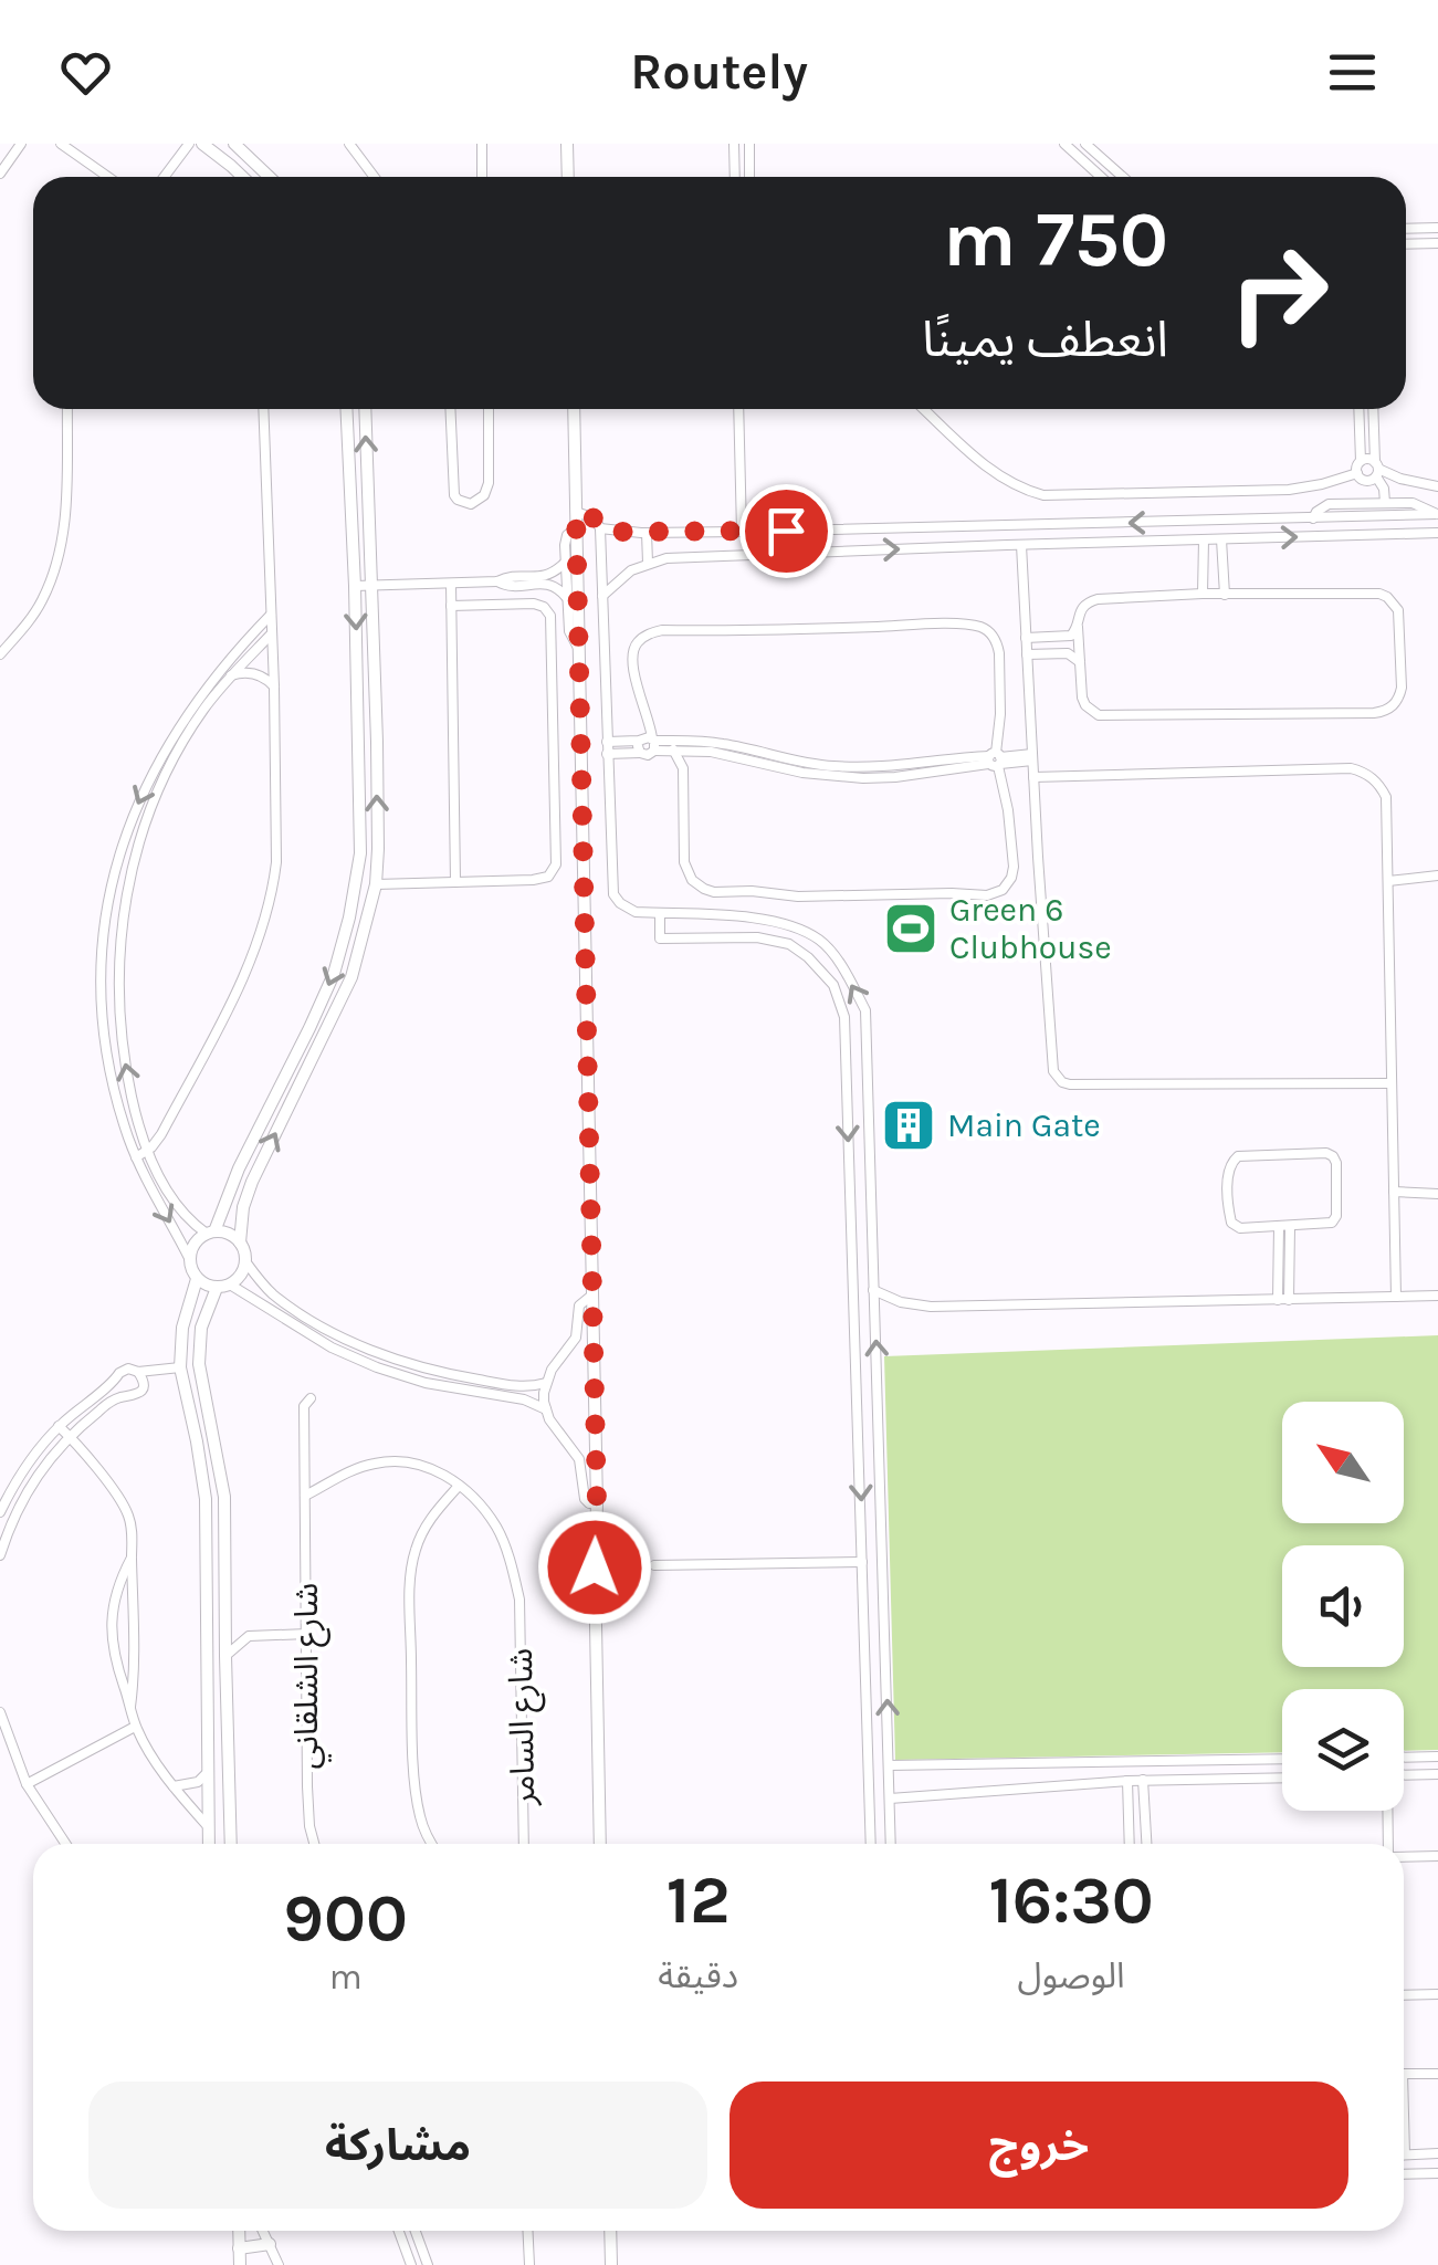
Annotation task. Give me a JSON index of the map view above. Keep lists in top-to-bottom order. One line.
{"streets":{"street":["شارع الشلقاني","شارع السامر"]},"places":{"sports":["Green 6 Clubhouse"],"building":["Main Gate"]},"north":"top left","page":{"header":"Routely","turn":["750 m","انعطف يمينًا"],"eta":["16:30","الوصول","12","دقيقة","900","m"],"buttons":["خروج","مشاركة"]}}
